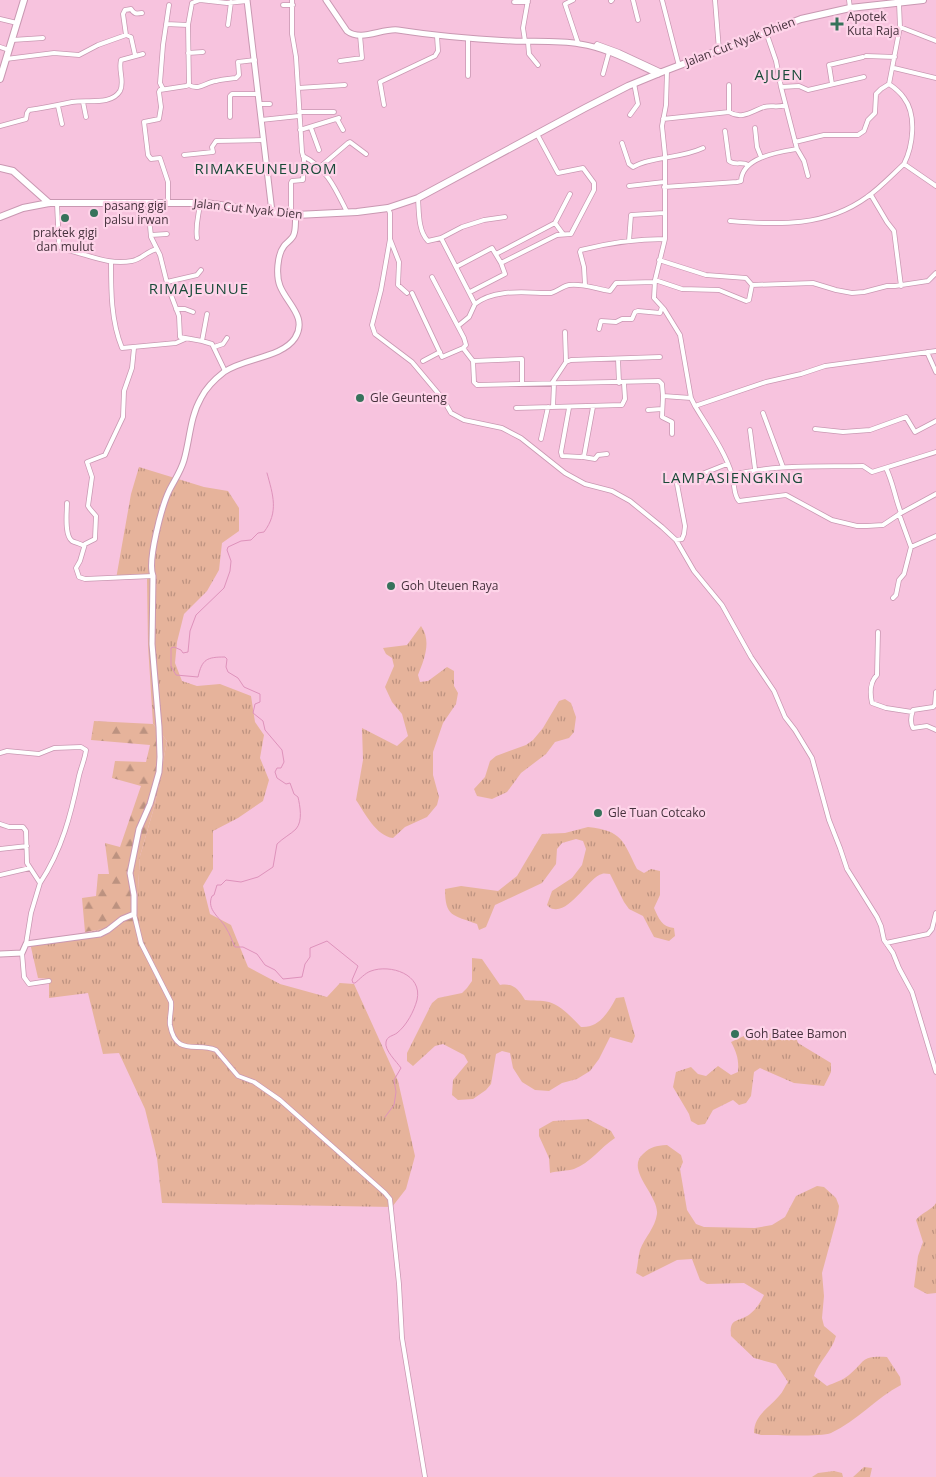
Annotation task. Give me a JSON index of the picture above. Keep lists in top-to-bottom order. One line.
{"streets":{"highway":["Jalan Cut Nyak Dhien","Jalan Cut Nyak Dien"]},"crossings":[["Jalan Cut Nyak Dhien","Jalan Cut Nyak Dien"]],"districts":["AJUEN","RIMAKEUNEUROM","RIMAJEUNUE","LAMPASIENGKING"],"places":{"health":["Apotek Kuta Raja"],"other":["pasang gigi palsu irwan","praktek gigi dan mulut","Gle Geunteng","Goh Uteuen Raya","Gle Tuan Cotcako","Goh Batee Bamon"]}}
